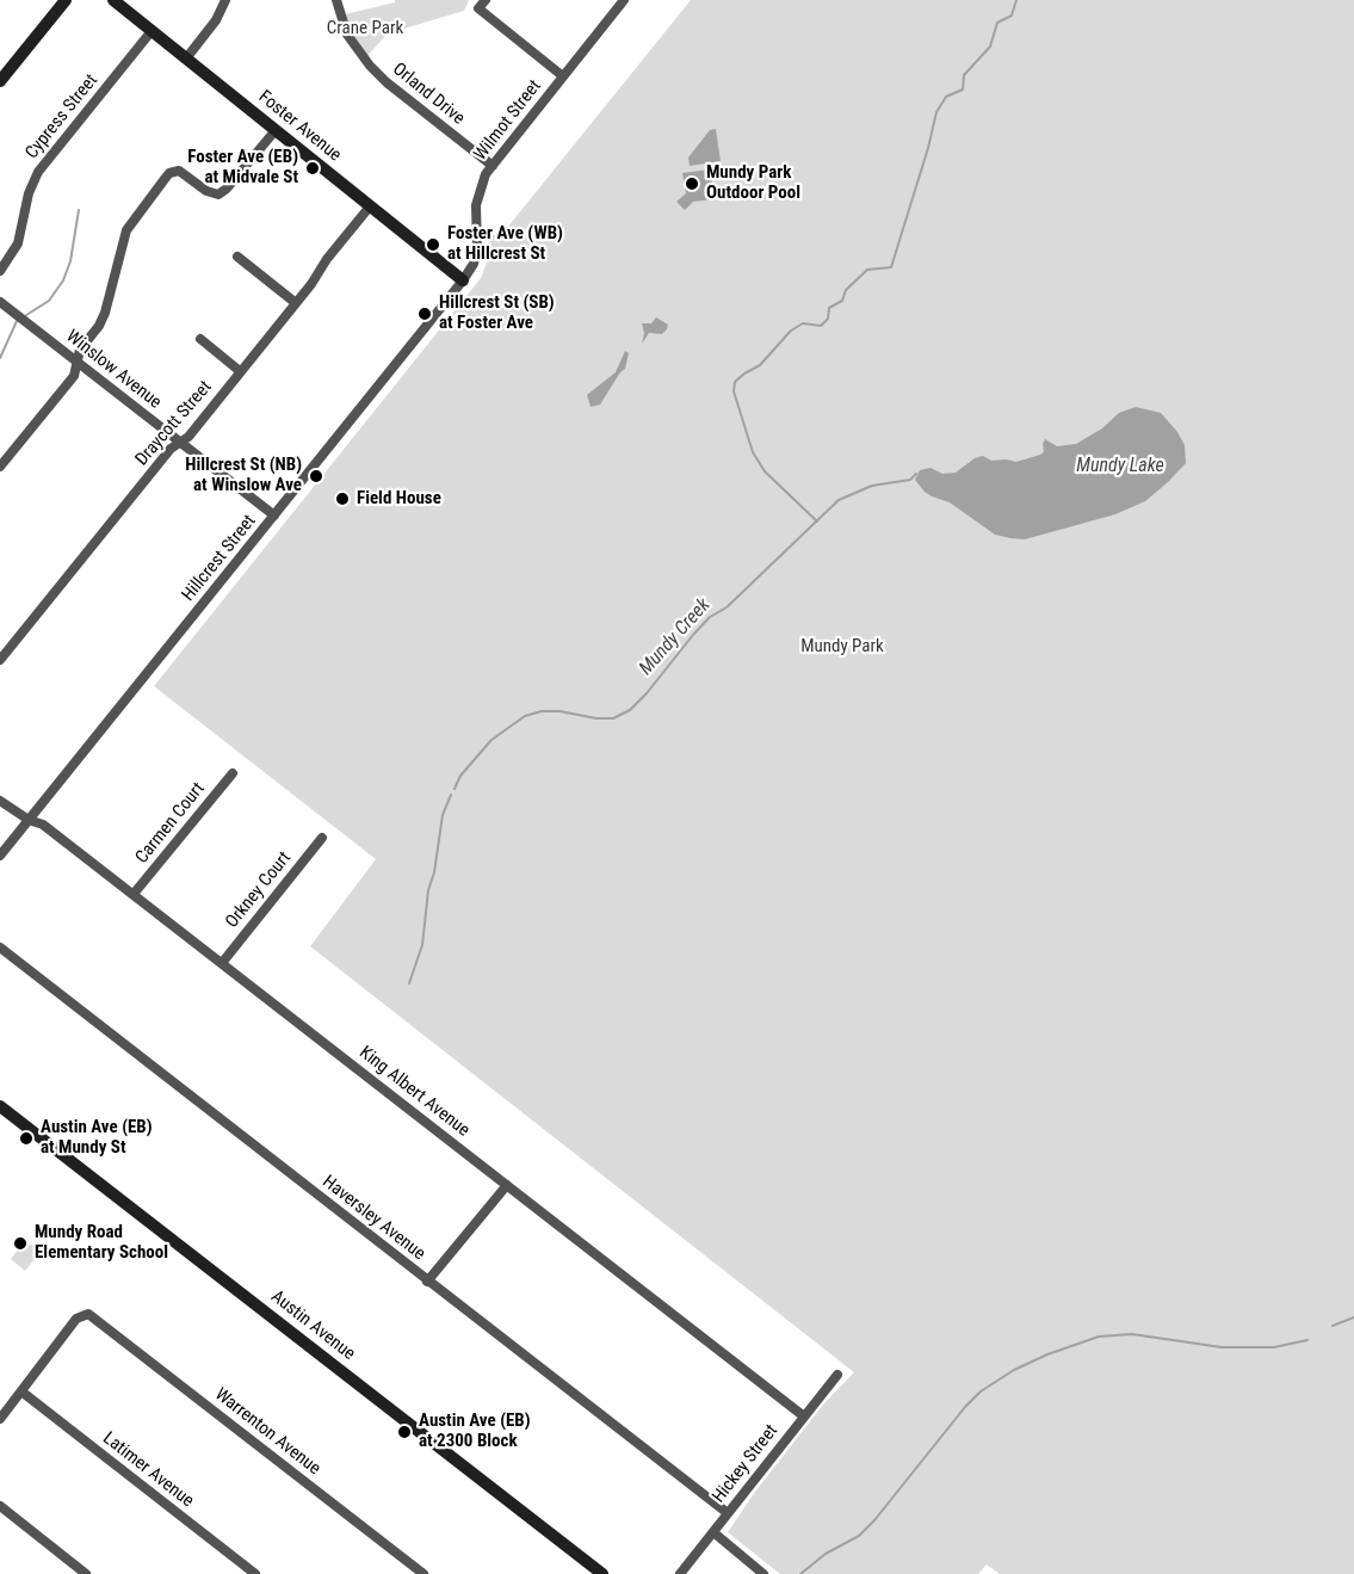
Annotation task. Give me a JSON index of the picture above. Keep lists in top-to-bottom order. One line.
{"streets":{"main road":["Foster Avenue","Austin Avenue"],"street":["Orland Drive","Cypress Street","Wilmot Street","Winslow Avenue","Draycott Street","Hillcrest Street","Carmen Court","Orkney Court","King Albert Avenue","Haversley Avenue","Warrenton Avenue","Hickey Street","Latimer Avenue"]},"crossings":[["Orland Drive","Wilmot Street"],["Cypress Street","Foster Avenue"],["Wilmot Street","Foster Avenue"],["Wilmot Street","Hillcrest Street"],["Foster Avenue","Draycott Street"],["Foster Avenue","Hillcrest Street"],["Winslow Avenue","Draycott Street"],["Winslow Avenue","Hillcrest Street"],["Hillcrest Street","King Albert Avenue"],["Carmen Court","King Albert Avenue"],["Orkney Court","King Albert Avenue"],["King Albert Avenue","Hickey Street"],["Haversley Avenue","Hickey Street"],["Warrenton Avenue","Latimer Avenue"]],"water":["Mundy Lake","Mundy Creek"],"parks":["Crane Park","Mundy Park"],"places":["Foster Ave (EB) at Midvale St","Mundy Park Outdoor Pool","Foster Ave (WB) at Hillcrest St","Hillcrest St (SB) at Foster Ave","Hillcrest St (NB) at Winslow Ave","Field House","Austin Ave (EB) at Mundy St","Mundy Road Elementary School","Austin Ave (EB) at 2300 Block"]}
